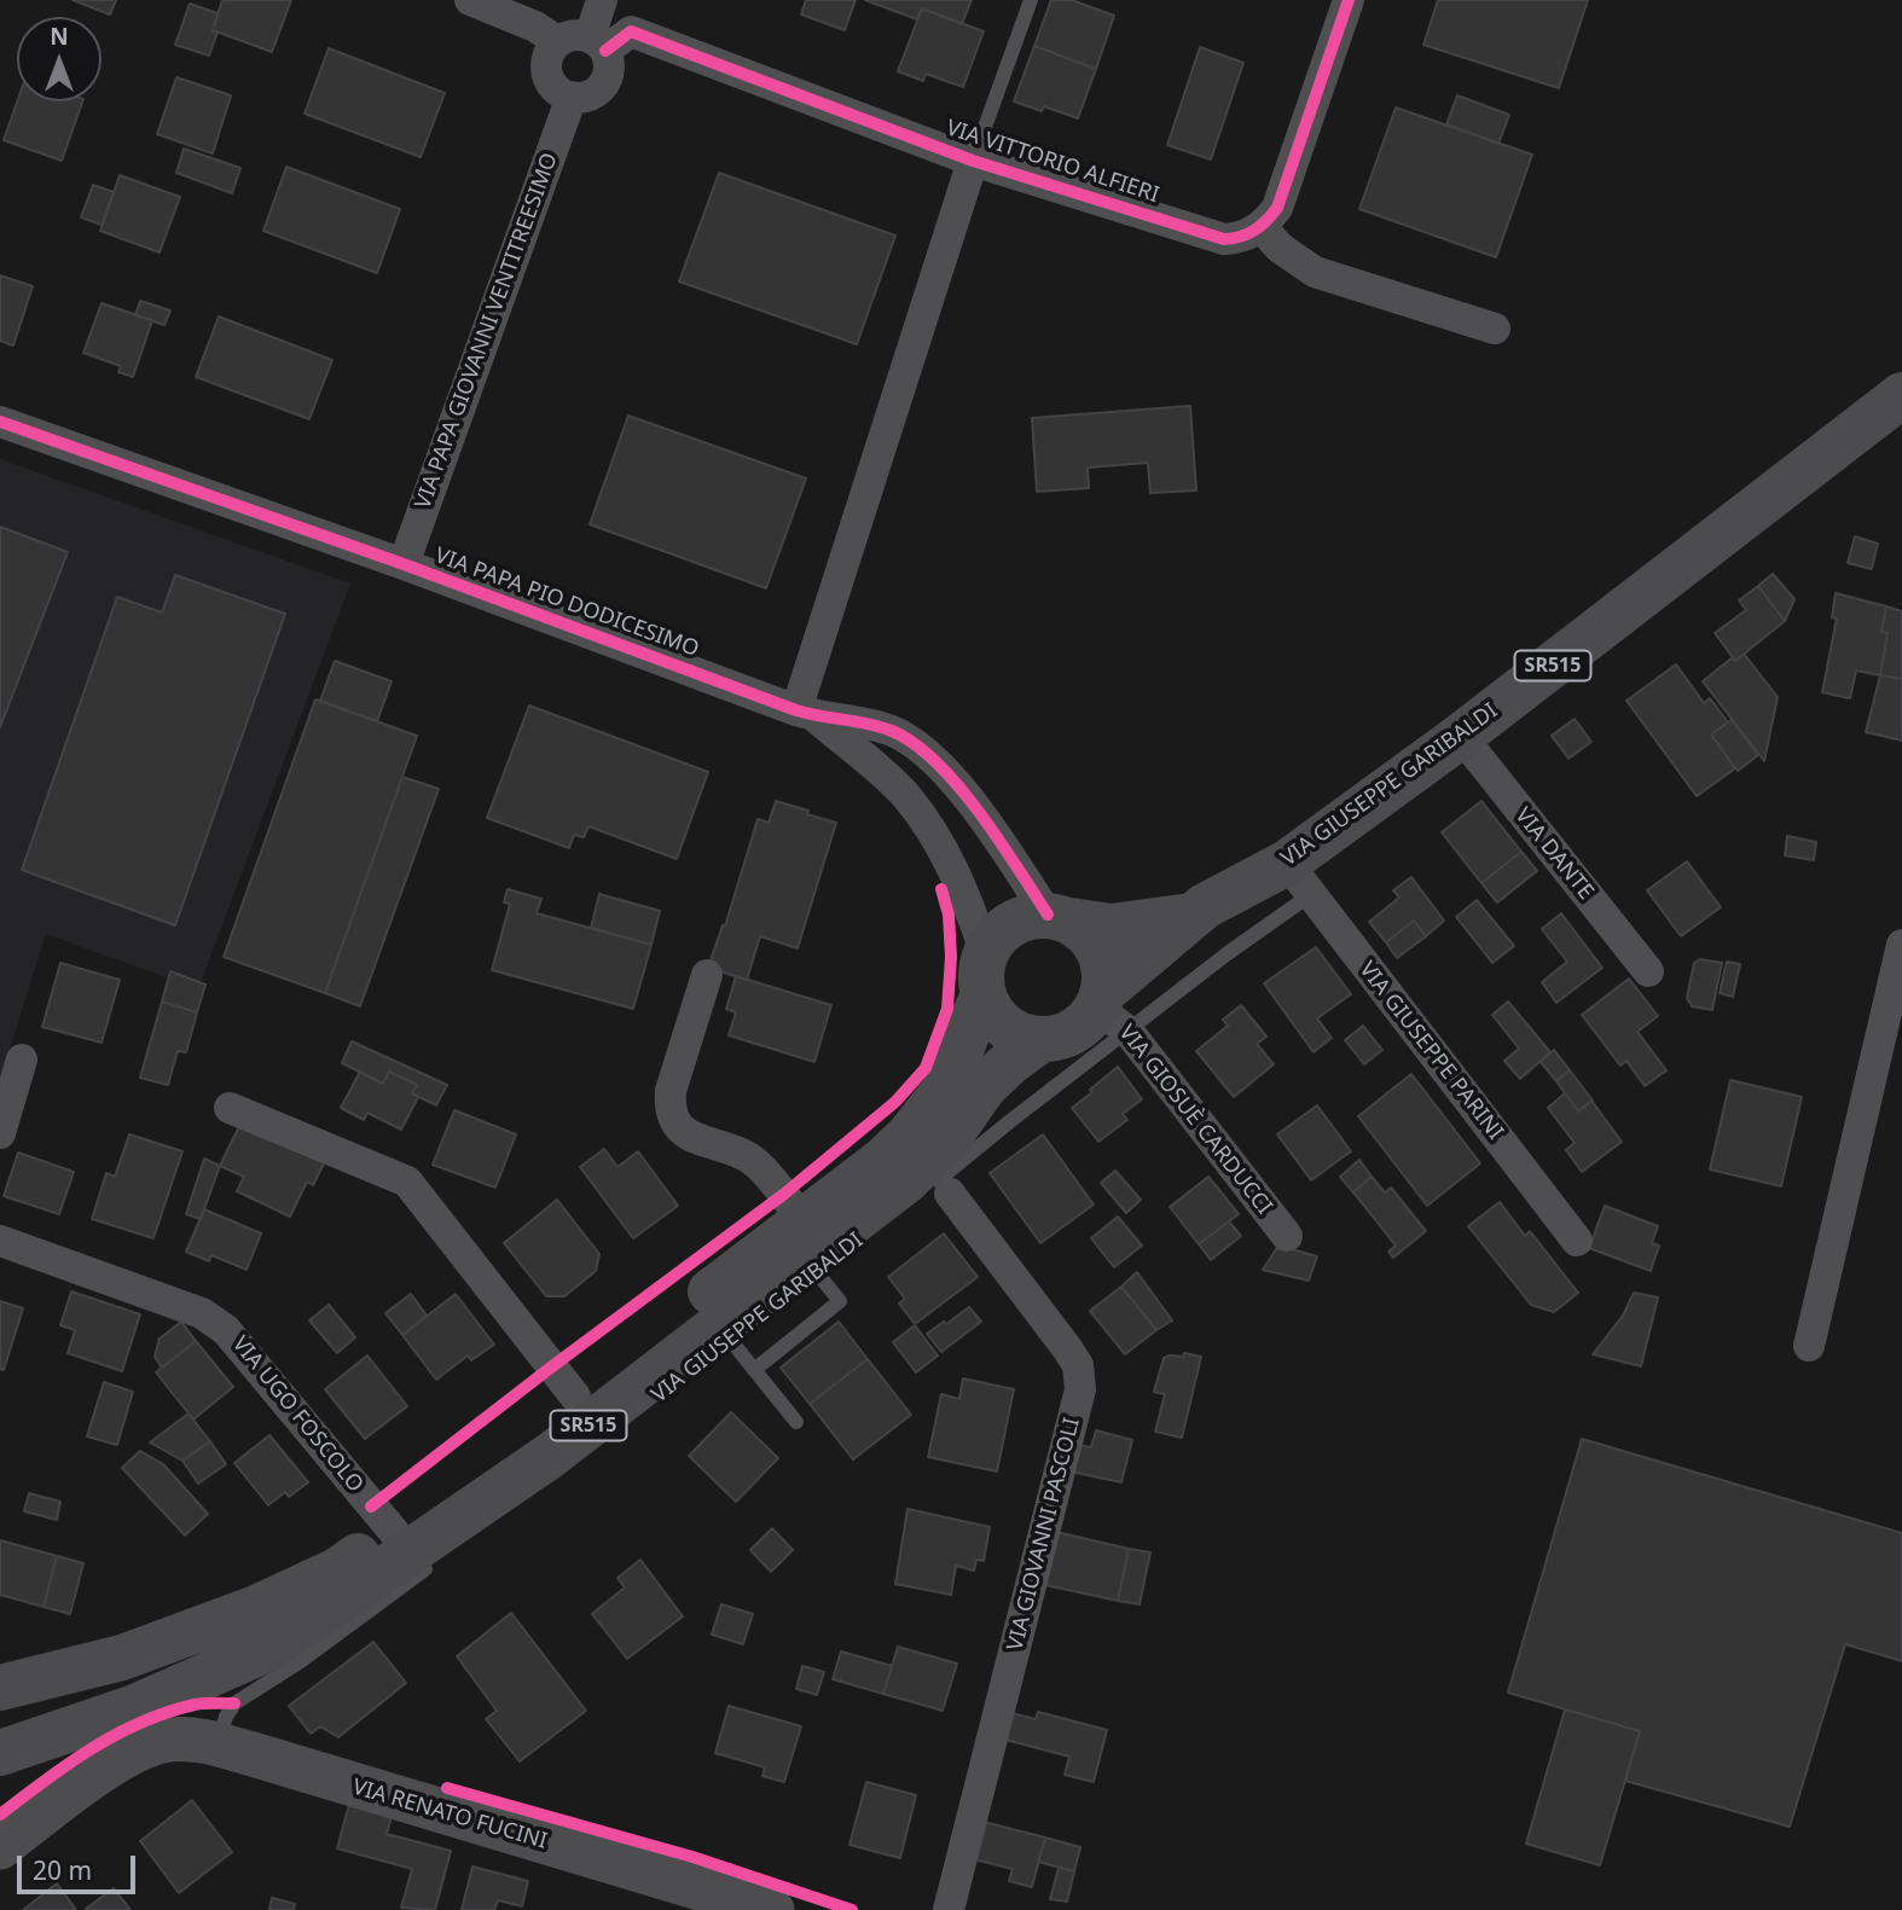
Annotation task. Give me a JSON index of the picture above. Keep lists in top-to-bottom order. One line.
{"streets":{"main road":["SR515","VIA GIUSEPPE GARIBALDI"],"street":["VIA VITTORIO ALFIERI","VIA PAPA GIOVANNI VENTITREESIMO","VIA PAPA PIO DODICESIMO","VIA DANTE","VIA GIUSEPPE PARINI","VIA GIOSUÈ CARDUCCI","VIA UGO FOSCOLO","VIA GIOVANNI PASCOLI","VIA RENATO FUCINI"]},"crossings":[["VIA VITTORIO ALFIERI","VIA PAPA GIOVANNI VENTITREESIMO"],["VIA PAPA GIOVANNI VENTITREESIMO","VIA PAPA PIO DODICESIMO"],["VIA PAPA PIO DODICESIMO","VIA GIUSEPPE GARIBALDI"],["VIA PAPA PIO DODICESIMO","VIA GIOSUÈ CARDUCCI"],["SR515","VIA GIUSEPPE GARIBALDI"],["VIA GIUSEPPE GARIBALDI","VIA DANTE"],["VIA GIUSEPPE GARIBALDI","VIA GIUSEPPE PARINI"],["VIA GIUSEPPE GARIBALDI","VIA GIOSUÈ CARDUCCI"],["VIA GIUSEPPE GARIBALDI","VIA UGO FOSCOLO"],["VIA GIUSEPPE GARIBALDI","VIA GIOVANNI PASCOLI"],["VIA GIUSEPPE GARIBALDI","VIA RENATO FUCINI"]],"scale_bar":"20 m","north":"top"}
